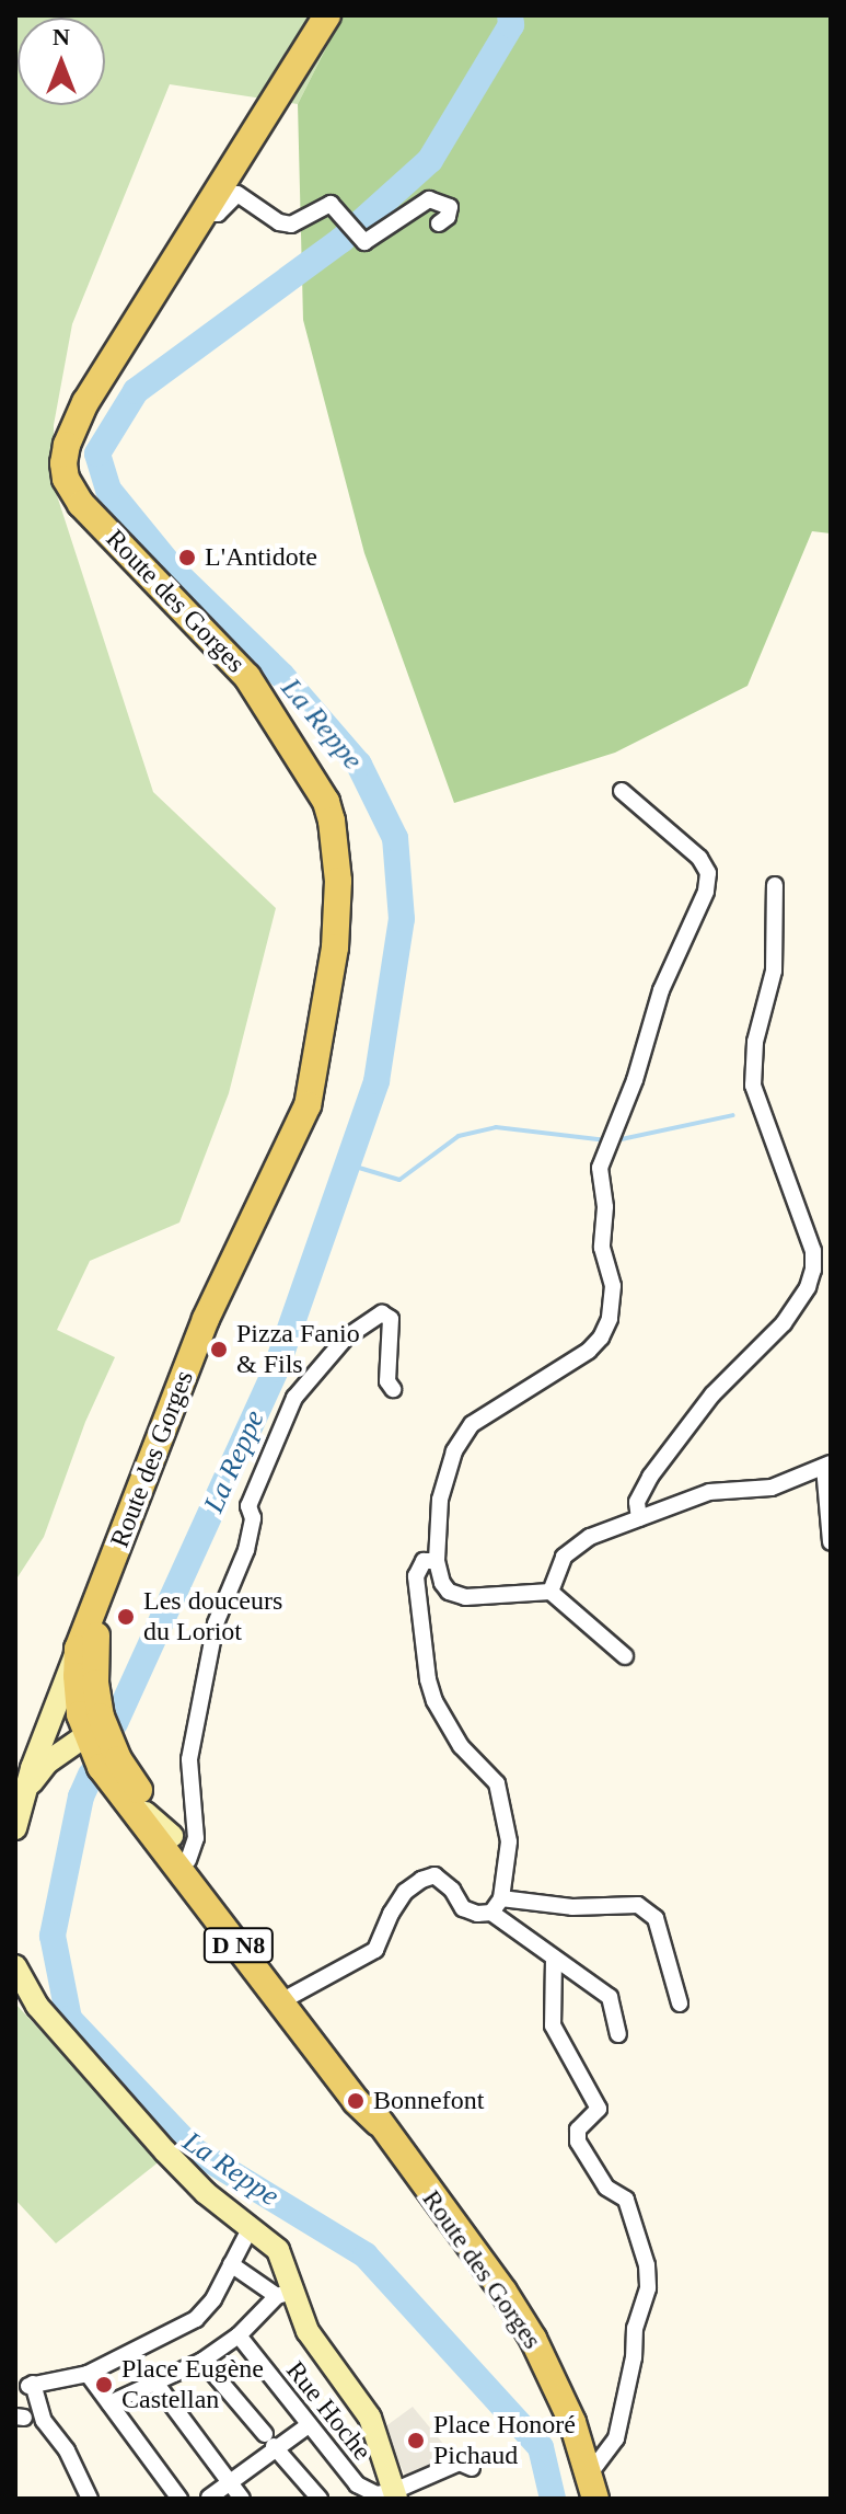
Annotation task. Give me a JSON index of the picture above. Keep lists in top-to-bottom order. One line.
{"streets":{"main road":["Route des Gorges","D N8"],"street":["Rue Hoche"]},"water":["La Reppe"],"places":["L'Antidote","Pizza Fanio & Fils","Les douceurs du Loriot","Bonnefont","Place Eugène Castellan","Place Honoré Pichaud"],"north":"top"}
